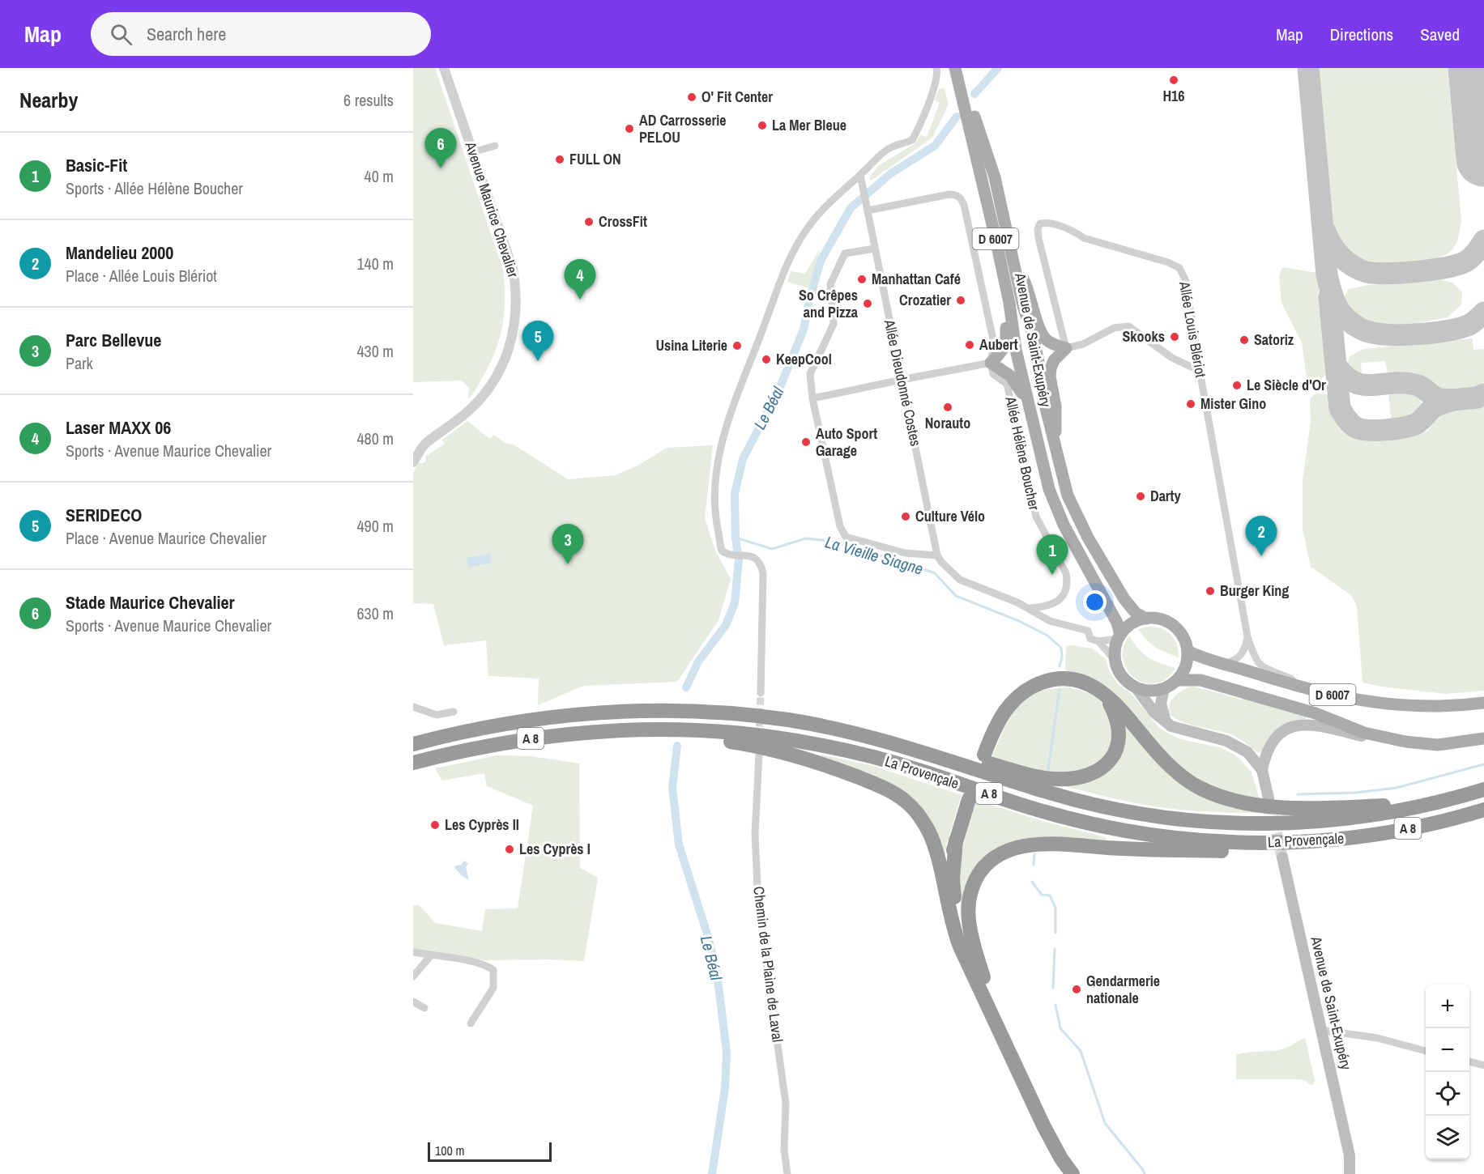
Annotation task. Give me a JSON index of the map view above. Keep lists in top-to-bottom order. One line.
{"streets":{"highway":["A 8","La Provençale"],"main road":["D 6007","Avenue de Saint-Exupéry"],"street":["Avenue Maurice Chevalier","Allée Louis Blériot","Allée Dieudonné Costes","Allée Hélène Boucher","Chemin de la Plaine de Laval"]},"crossings":[["D 6007","Allée Louis Blériot"],["D 6007","Avenue de Saint-Exupéry"]],"water":["Le Béal","La Vieille Siagne"],"places":["H16","O' Fit Center","La Mer Bleue","AD Carrosserie PELOU","FULL ON","CrossFit","Manhattan Café","Crozatier","So Crêpes and Pizza","Skooks","Satoriz","Aubert","Usina Literie","KeepCool","Le Siècle d'Or","Mister Gino","Norauto","Auto Sport Garage","Darty","Culture Vélo","Burger King","Les Cyprès II","Les Cyprès I","Gendarmerie nationale"],"scale_bar":"100 m","page":{"header":"Map","search":"Search here","nav":["Map","Directions","Saved"],"heading":["Nearby","6 results"],"pins":["6","4","5","2","3","1"],"list":[{"mark":"1","name":"Basic-Fit","note":"Sports · Allée Hélène Boucher","value":"40 m"},{"mark":"2","name":"Mandelieu 2000","note":"Place · Allée Louis Blériot","value":"140 m"},{"mark":"3","name":"Parc Bellevue","note":"Park","value":"430 m"},{"mark":"4","name":"Laser MAXX 06","note":"Sports · Avenue Maurice Chevalier","value":"480 m"},{"mark":"5","name":"SERIDECO","note":"Place · Avenue Maurice Chevalier","value":"490 m"},{"mark":"6","name":"Stade Maurice Chevalier","note":"Sports · Avenue Maurice Chevalier","value":"630 m"}],"map_buttons":["+","−"],"scale":"100 m"}}
